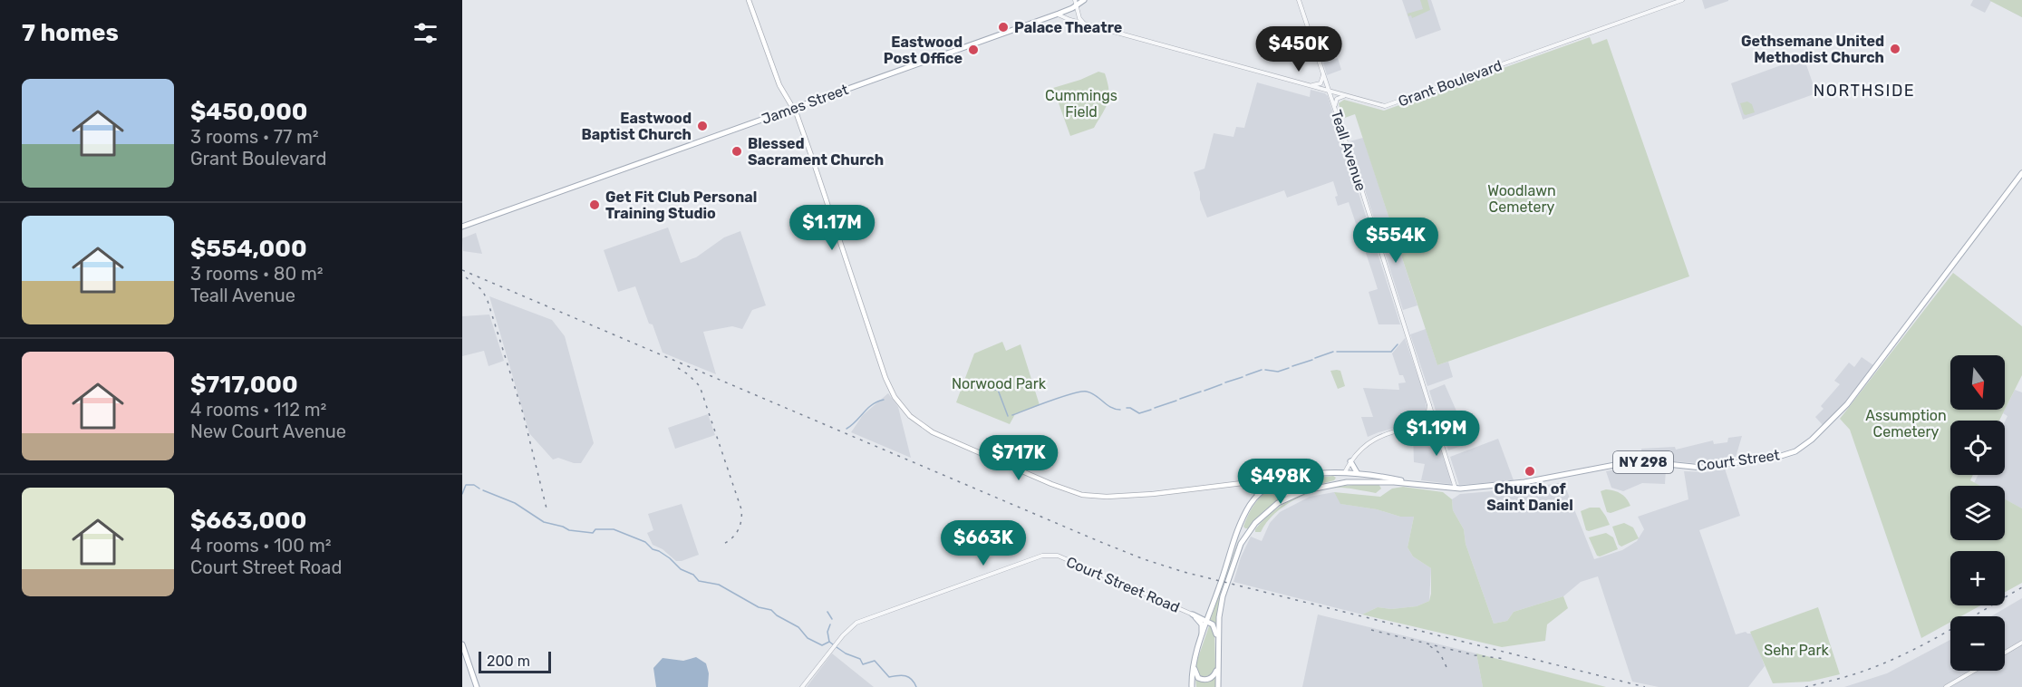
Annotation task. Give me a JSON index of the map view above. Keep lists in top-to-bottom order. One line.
{"streets":{"main road":["James Street","Court Street","NY 298"],"street":["Grant Boulevard","Teall Avenue","Court Street Road"]},"crossings":[["Grant Boulevard","James Street"],["Grant Boulevard","Teall Avenue"],["Teall Avenue","Court Street"],["Court Street","NY 298"]],"districts":["NORTHSIDE"],"parks":["Cummings Field","Woodlawn Cemetery","Norwood Park","Assumption Cemetery","Sehr Park"],"places":["Palace Theatre","Gethsemane United Methodist Church","Eastwood Post Office","Eastwood Baptist Church","Blessed Sacrament Church","Get Fit Club Personal Training Studio","Church of Saint Daniel"],"scale_bar":"200 m","north":"bottom","page":{"heading":"7 homes","price":["$450K","$1.17M","$554K","$1.19M","$717K","$498K","$663K"],"list":[{"name":"$450,000","note":"3 rooms · 77 m² · Grant Boulevard"},{"name":"$554,000","note":"3 rooms · 80 m² · Teall Avenue"},{"name":"$717,000","note":"4 rooms · 112 m² · New Court Avenue"},{"name":"$663,000","note":"4 rooms · 100 m² · Court Street Road"}],"map_buttons":["+","−"],"scale":"200 m"}}
